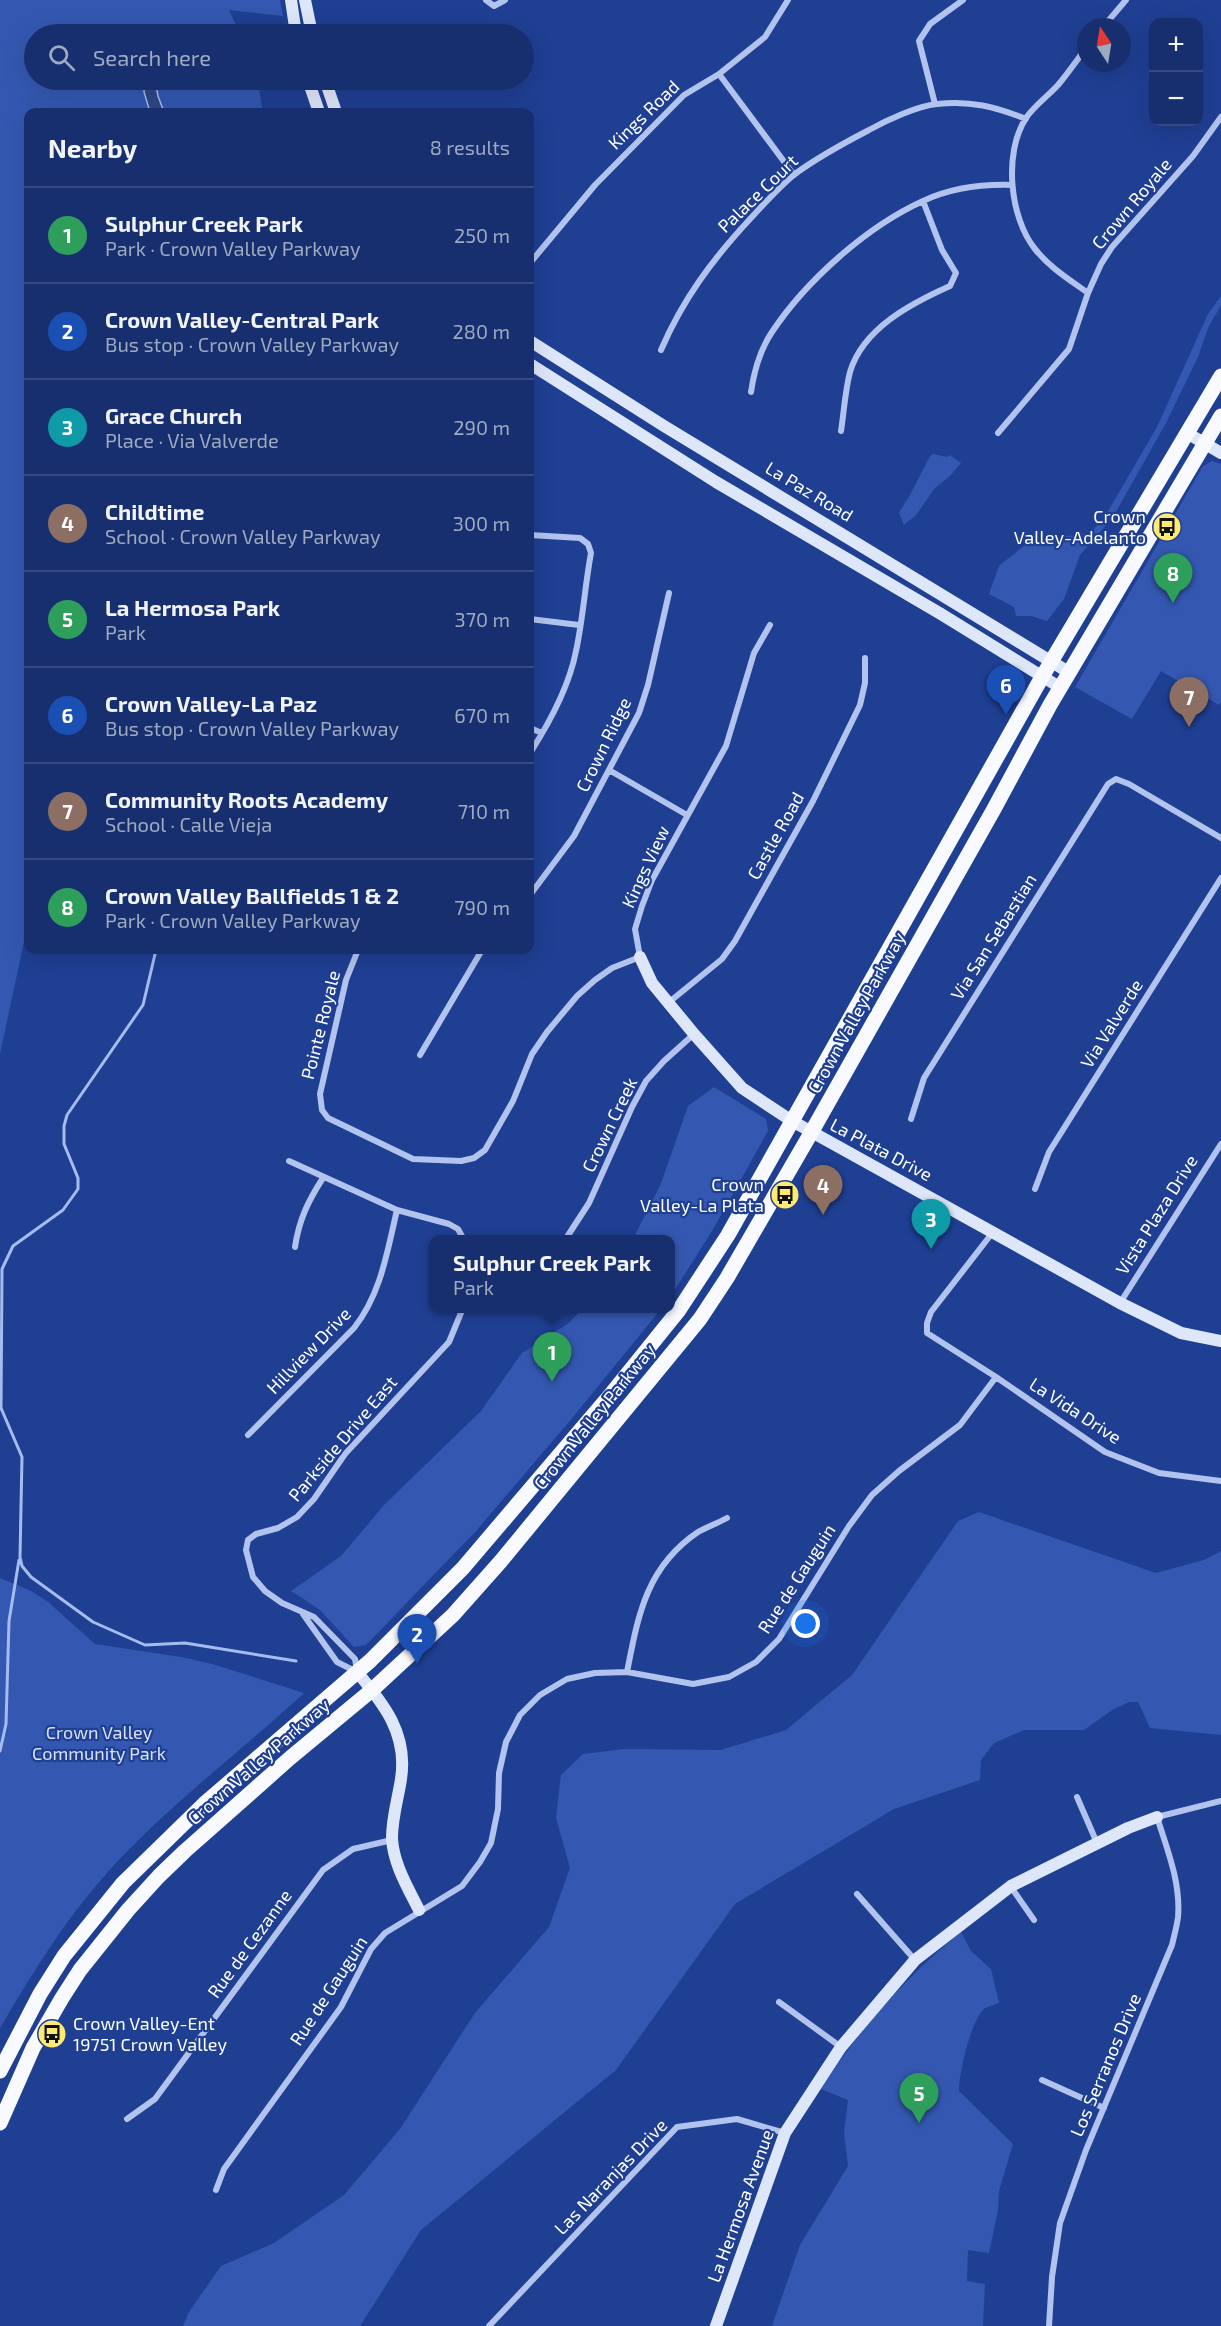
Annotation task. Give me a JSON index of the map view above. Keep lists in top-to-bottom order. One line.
{"streets":{"main road":["Crown Valley Parkway"],"street":["Kings Road","Palace Court","Crown Royale","La Paz Road","Crown Ridge","Castle Road","Kings View","Via San Sebastian","Via Valverde","Pointe Royale","Crown Creek","La Plata Drive","Vista Plaza Drive","Hillview Drive","La Vida Drive","Parkside Drive East","Rue de Gauguin","Rue de Cezanne","Los Serranos Drive","Las Naranjas Drive","La Hermosa Avenue"]},"crossings":[["La Paz Road","Crown Valley Parkway"],["Castle Road","La Plata Drive"],["Kings View","Pointe Royale"],["Kings View","La Plata Drive"],["Crown Valley Parkway","La Plata Drive"],["Pointe Royale","La Plata Drive"],["Crown Creek","La Plata Drive"],["La Plata Drive","Vista Plaza Drive"],["La Plata Drive","La Vida Drive"],["La Vida Drive","Rue de Gauguin"],["Los Serranos Drive","La Hermosa Avenue"],["Las Naranjas Drive","La Hermosa Avenue"]],"parks":["Crown Valley Community Park"],"places":{"bus stop":["Crown Valley-Adelanto","Crown Valley-La Plata","Crown Valley-Ent 19751 Crown Valley"]},"north":"top","page":{"map_buttons":["+","−"],"search":"Search here","heading":["Nearby","8 results"],"list":[{"mark":"1","name":"Sulphur Creek Park","note":"Park · Crown Valley Parkway","value":"250 m"},{"mark":"2","name":"Crown Valley-Central Park","note":"Bus stop · Crown Valley Parkway","value":"280 m"},{"mark":"3","name":"Grace Church","note":"Place · Via Valverde","value":"290 m"},{"mark":"4","name":"Childtime","note":"School · Crown Valley Parkway","value":"300 m"},{"mark":"5","name":"La Hermosa Park","note":"Park","value":"370 m"},{"mark":"6","name":"Crown Valley-La Paz","note":"Bus stop · Crown Valley Parkway","value":"670 m"},{"mark":"7","name":"Community Roots Academy","note":"School · Calle Vieja","value":"710 m"},{"mark":"8","name":"Crown Valley Ballfields 1 & 2","note":"Park · Crown Valley Parkway","value":"790 m"}],"pins":["8","6","7","4","3","1","2","5"],"popup":["Sulphur Creek Park","Park"]}}
